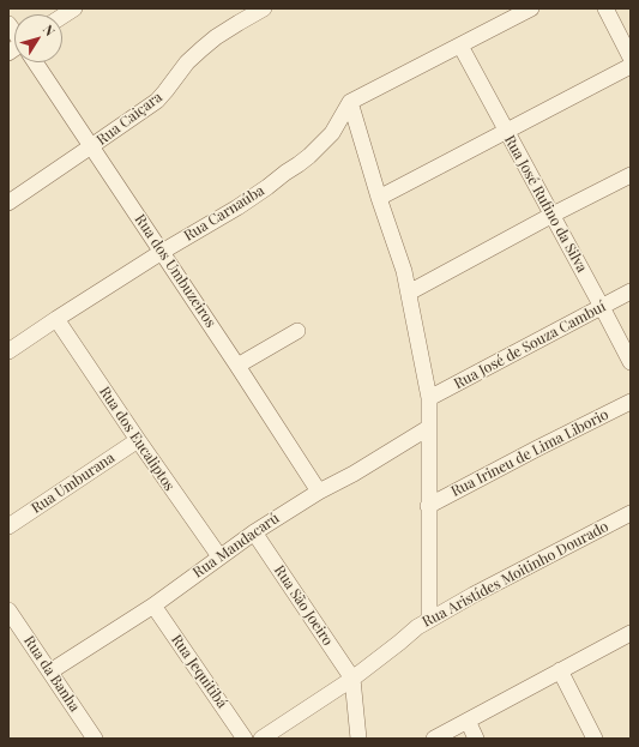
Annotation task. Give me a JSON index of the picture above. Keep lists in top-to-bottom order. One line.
{"streets":{"street":["Rua Caiçara","Rua José Rufino da Silva","Rua Carnaúba","Rua dos Umbuzeiros","Rua José de Souza Cambuí","Rua dos Eucaliptos","Rua Irineu de Lima Liborio","Rua Umburana","Rua Mandacarú","Rua Aristídes Moitinho Dourado","Rua São Joeiro","Rua Jequitibá","Rua da Banha"]},"crossings":[["Rua Caiçara","Rua dos Umbuzeiros"],["Rua José Rufino da Silva","Rua José de Souza Cambuí"],["Rua Carnaúba","Rua dos Umbuzeiros"],["Rua Carnaúba","Rua dos Eucaliptos"],["Rua dos Umbuzeiros","Rua Mandacarú"],["Rua dos Eucaliptos","Rua Umburana"],["Rua dos Eucaliptos","Rua Mandacarú"],["Rua Mandacarú","Rua São Joeiro"],["Rua Mandacarú","Rua Jequitibá"],["Rua Mandacarú","Rua da Banha"],["Rua Aristídes Moitinho Dourado","Rua São Joeiro"]],"north":"top right"}
